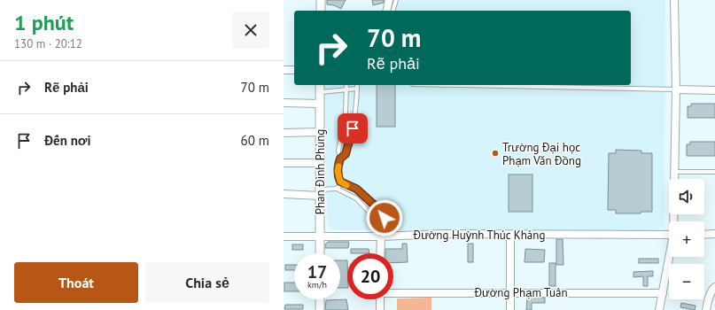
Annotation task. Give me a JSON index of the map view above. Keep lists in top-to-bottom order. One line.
{"streets":{"street":["Phan Đình Phùng","Đường Huỳnh Thúc Kháng","Đường Phạm Tuân"]},"crossings":[["Phan Đình Phùng","Đường Huỳnh Thúc Kháng"]],"places":["Trường Đại học Phạm Văn Đồng"],"page":{"heading":["1 phút","130 m · 20:12"],"turn":["70 m","Rẽ phải"],"list":[{"name":"Rẽ phải","value":"70 m"},{"name":"Đến nơi","value":"60 m"}],"map_buttons":["+","−"],"speed":"17 km/h","limit":"20","buttons":["Thoát","Chia sẻ"]}}
